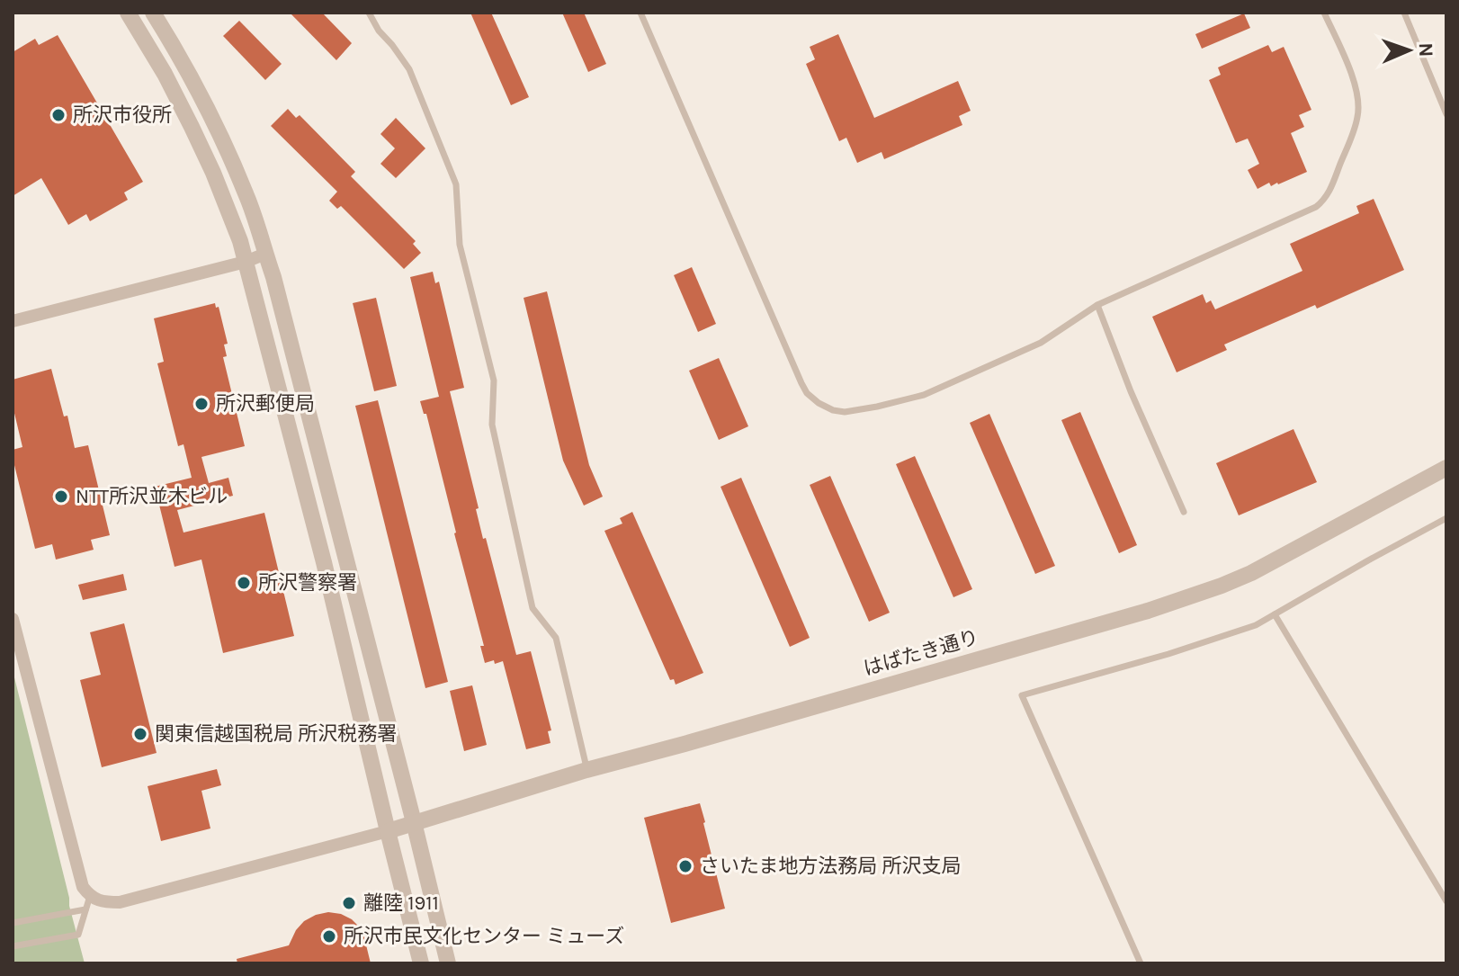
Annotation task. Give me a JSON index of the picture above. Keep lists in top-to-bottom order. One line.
{"streets":{"street":["はばたき通り"]},"places":["所沢市役所","所沢郵便局","NTT所沢並木ビル","所沢警察署","関東信越国税局 所沢税務署","さいたま地方法務局 所沢支局","離陸 1911","所沢市民文化センター ミューズ"],"north":"right"}
